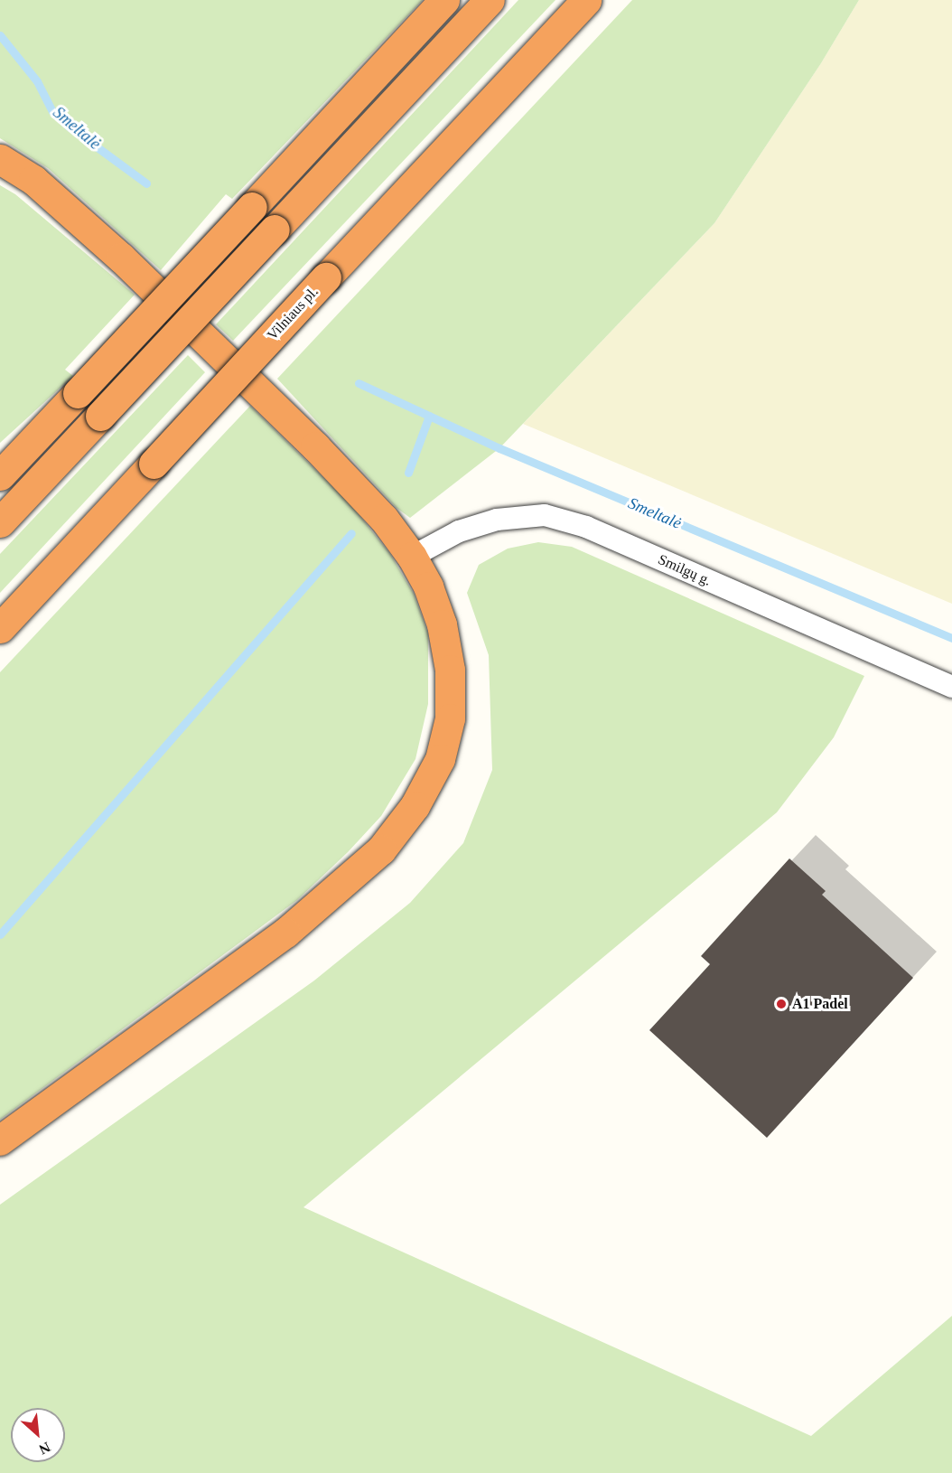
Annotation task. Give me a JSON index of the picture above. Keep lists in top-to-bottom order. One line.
{"streets":{"highway":["Vilniaus pl."],"street":["Smilgų g."]},"water":["Smeltalė"],"places":["A1 Padel"],"north":"bottom right"}
